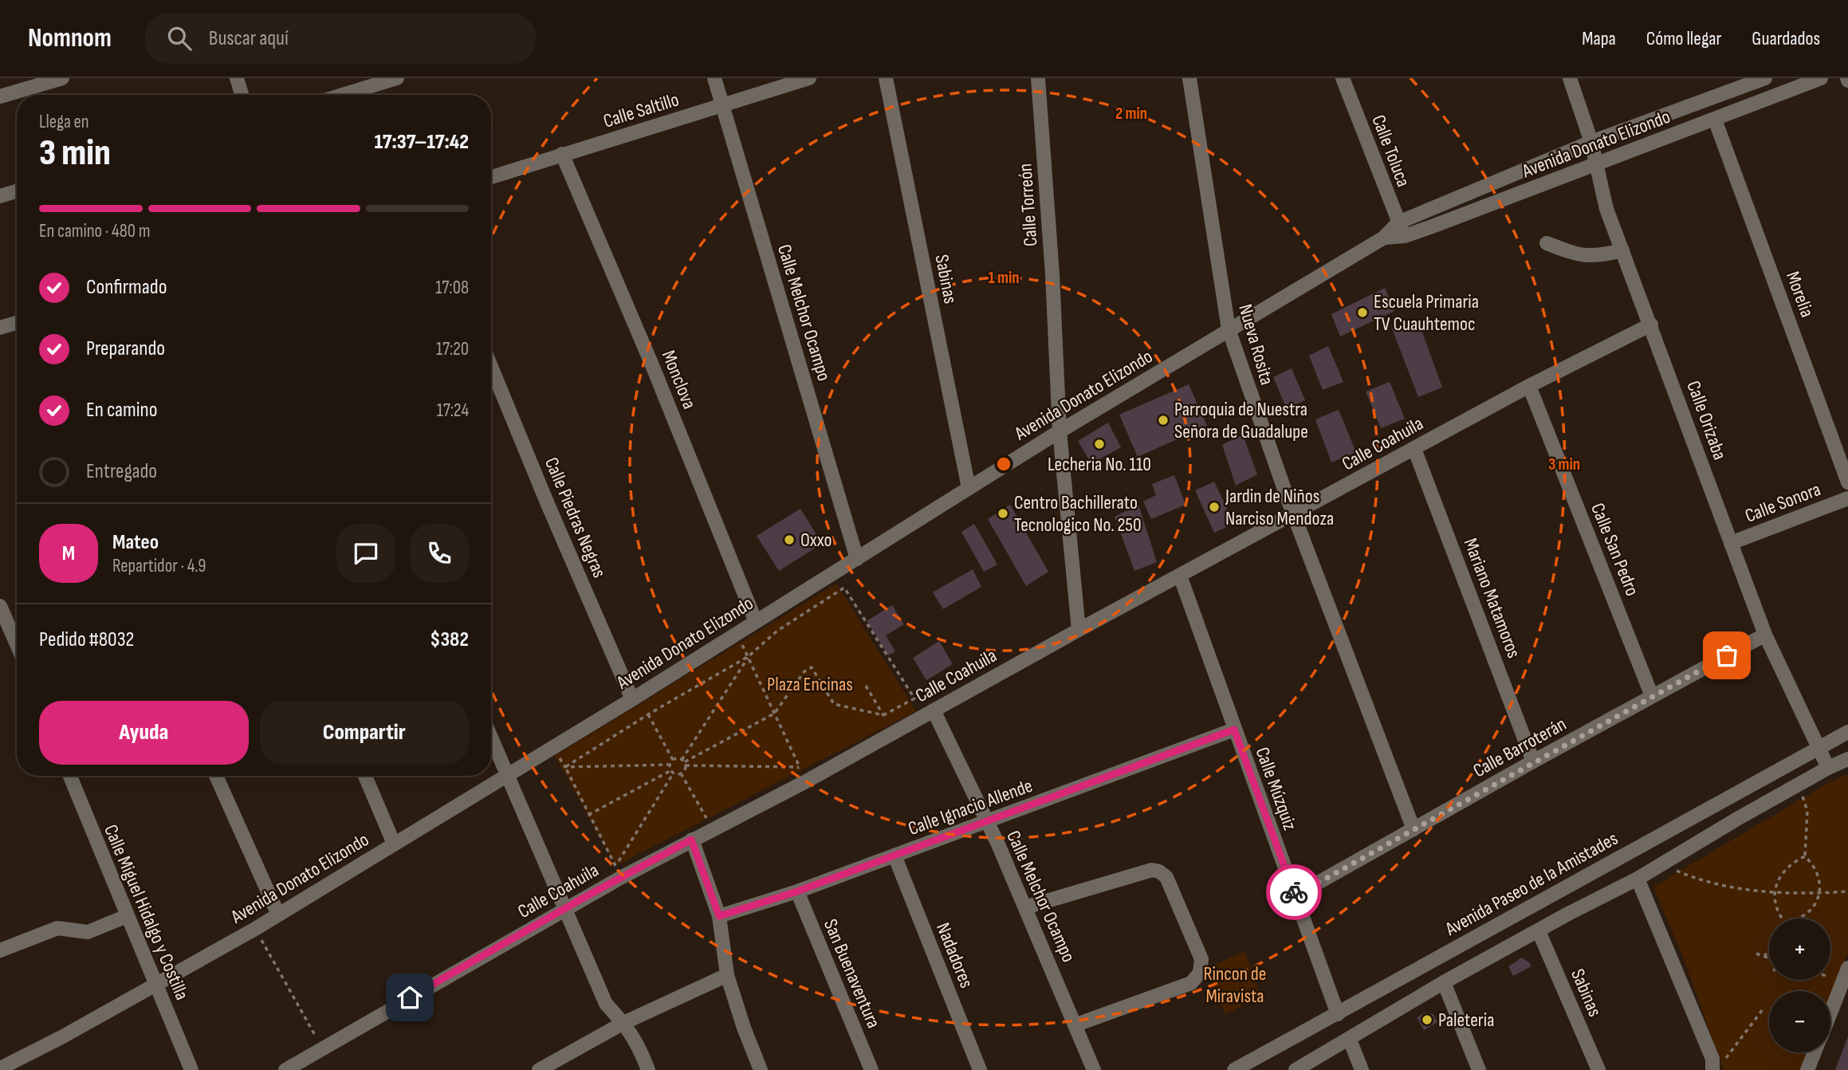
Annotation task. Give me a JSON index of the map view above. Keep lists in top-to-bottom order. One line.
{"streets":{"street":["Calle Saltillo","Avenida Donato Elizondo","Calle Toluca","Calle Torreón","Sabinas","Morelia","Calle Melchor Ocampo","Nueva Rosita","Monclova","Calle Orizaba","Calle Coahuila","Calle Sonora","Calle Piedras Negras","Calle San Pedro","Mariano Matamoros","Calle Barroterán","Calle Múzquiz","Calle Ignacio Allende","Avenida Paseo de la Amistades","Calle Miguel Hidalgo y Costilla","Nadadores","San Buenaventura"]},"crossings":[["Calle Saltillo","Calle Melchor Ocampo"],["Calle Saltillo","Monclova"],["Avenida Donato Elizondo","Calle Toluca"],["Avenida Donato Elizondo","Calle Torreón"],["Avenida Donato Elizondo","Sabinas"],["Avenida Donato Elizondo","Morelia"],["Avenida Donato Elizondo","Calle Melchor Ocampo"],["Avenida Donato Elizondo","Nueva Rosita"],["Avenida Donato Elizondo","Monclova"],["Avenida Donato Elizondo","Calle Orizaba"],["Avenida Donato Elizondo","Calle Piedras Negras"],["Avenida Donato Elizondo","Calle Miguel Hidalgo y Costilla"],["Calle Torreón","Calle Coahuila"],["Calle Melchor Ocampo","Calle Coahuila"],["Calle Melchor Ocampo","Calle Ignacio Allende"],["Nueva Rosita","Calle Coahuila"],["Nueva Rosita","Calle Barroterán"],["Calle Orizaba","Calle Coahuila"],["Calle Orizaba","Calle Sonora"],["Calle Orizaba","Calle Barroterán"],["Calle Orizaba","Avenida Paseo de la Amistades"],["Calle Coahuila","Calle San Pedro"],["Calle Coahuila","Mariano Matamoros"],["Calle Coahuila","Calle Múzquiz"],["Calle San Pedro","Calle Barroterán"],["Mariano Matamoros","Calle Barroterán"],["Calle Barroterán","Calle Múzquiz"],["Calle Múzquiz","Calle Ignacio Allende"],["Calle Múzquiz","Avenida Paseo de la Amistades"],["Calle Ignacio Allende","Nadadores"],["Calle Ignacio Allende","San Buenaventura"]],"parks":["Plaza Encinas","Rincon de Miravista"],"places":["Escuela Primaria TV Cuauhtemoc","Parroquia de Nuestra Señora de Guadalupe","Lecheria No. 110","Jardin de Niños Narciso Mendoza","Centro Bachillerato Tecnologico No. 250","Oxxo","Paleteria"],"page":{"header":"Nomnom","search":"Buscar aquí","nav":["Mapa","Cómo llegar","Guardados"],"heading":["3 min","Llega en","17:37–17:42"],"panel":["Mateo","Repartidor · 4.9","Pedido #8032","$382"],"bar":"En camino · 480 m","list":[["Confirmado","17:08"],["Preparando","17:20"],["En camino","17:24"],"Entregado"],"round":"M","buttons":["Ayuda","Compartir"],"map_buttons":["+","−"]},"rings":["2 min","1 min","3 min"]}
